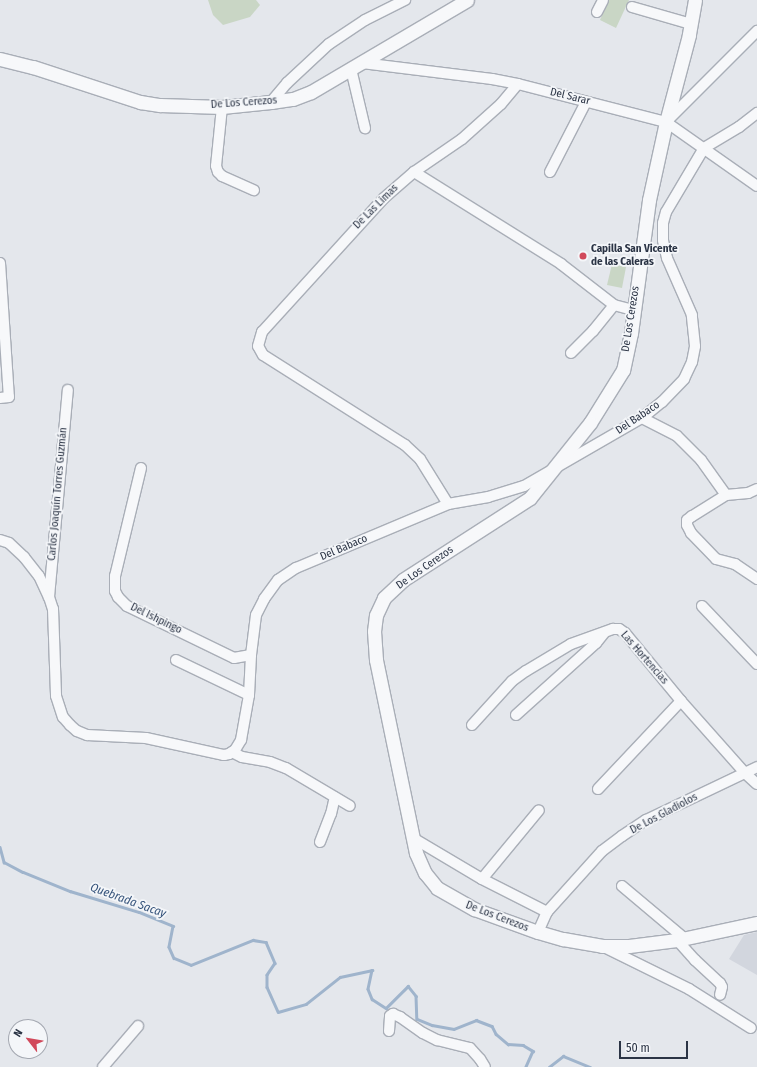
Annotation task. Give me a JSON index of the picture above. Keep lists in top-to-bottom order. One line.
{"streets":{"street":["Del Sarar","De Los Cerezos","De Las Limas","Del Babaco","Carlos Joaquín Torres Guzmán","Del Ishpingo","Las Hortencias","De Los Gladiolos"]},"crossings":[["Del Sarar","De Los Cerezos"],["Del Sarar","De Las Limas"],["Del Sarar","Del Babaco"],["De Los Cerezos","Del Babaco"],["De Los Cerezos","De Los Gladiolos"],["De Las Limas","Del Babaco"],["Del Babaco","Del Ishpingo"],["Las Hortencias","De Los Gladiolos"]],"water":["Quebrada Sacay"],"places":["Capilla San Vicente de las Caleras"],"scale_bar":"50 m","north":"top left"}
